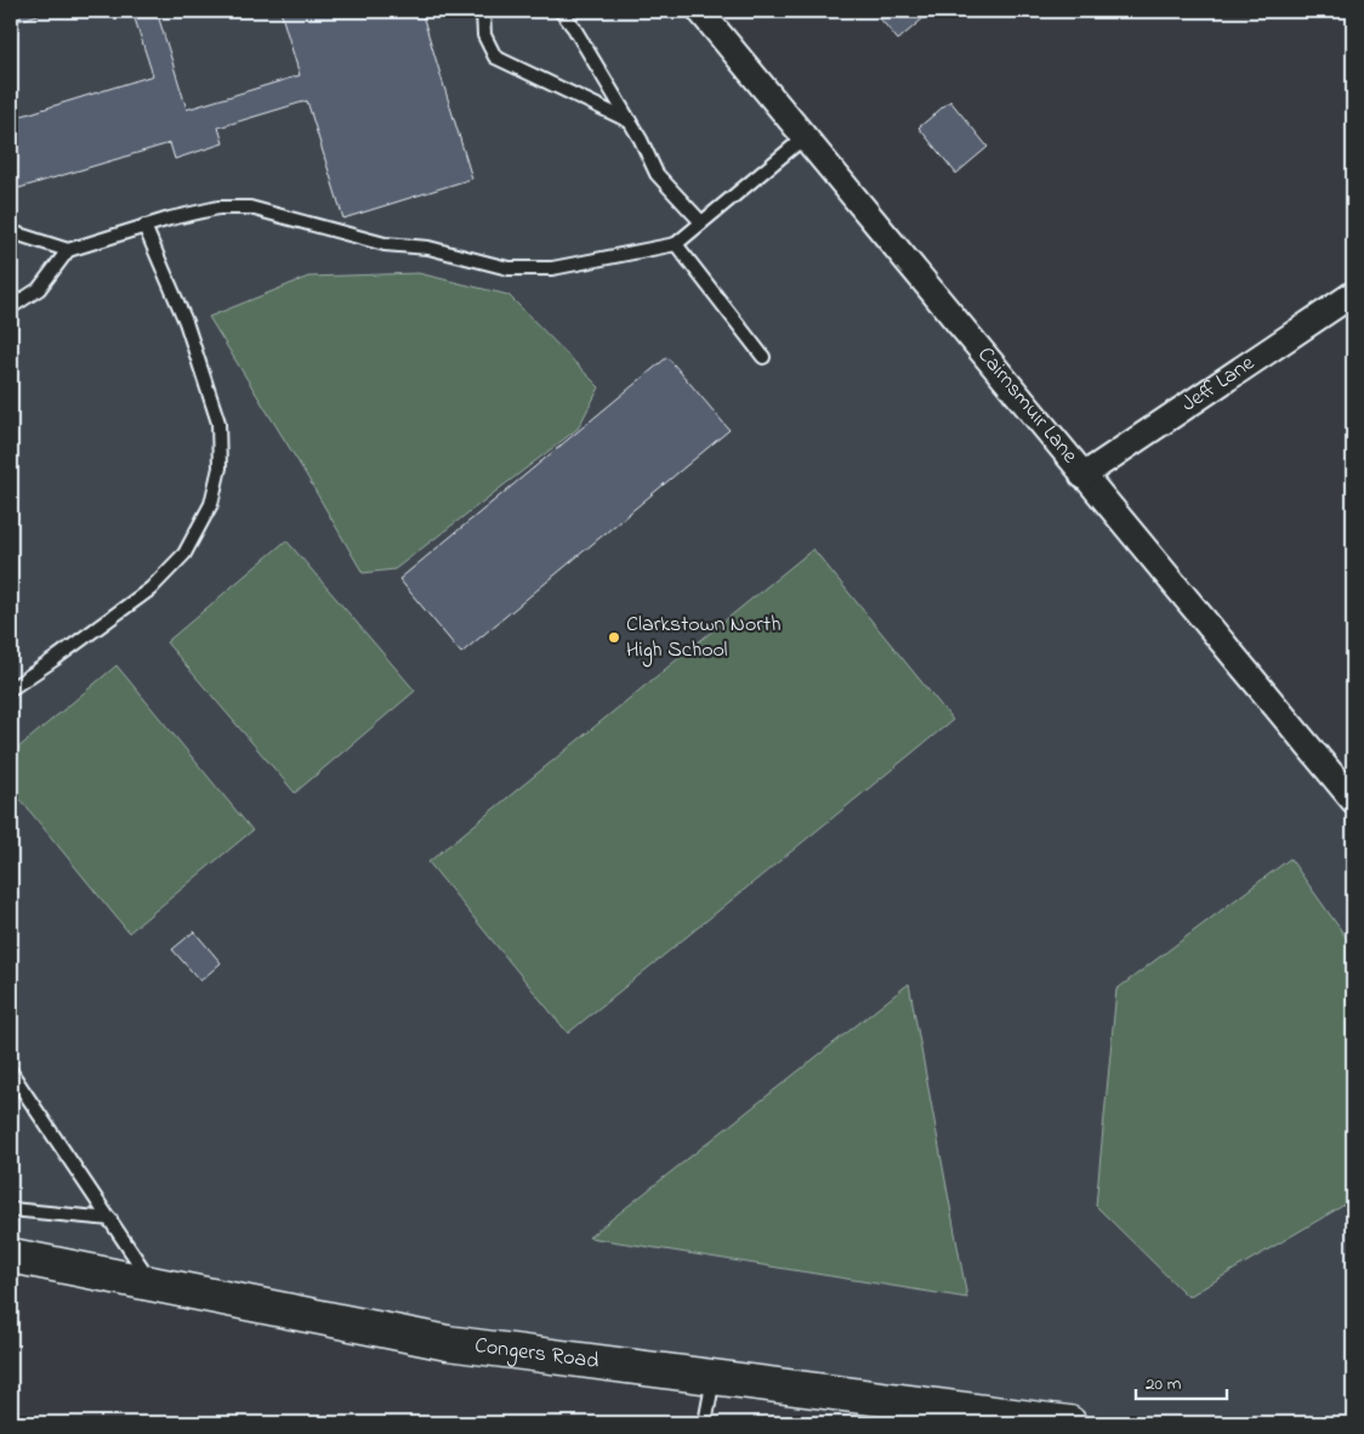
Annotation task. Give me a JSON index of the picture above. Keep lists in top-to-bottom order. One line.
{"streets":{"street":["Jeff Lane","Cairnsmuir Lane","Congers Road"]},"crossings":[["Jeff Lane","Cairnsmuir Lane"]],"places":["Clarkstown North High School"],"scale_bar":"20 m"}
